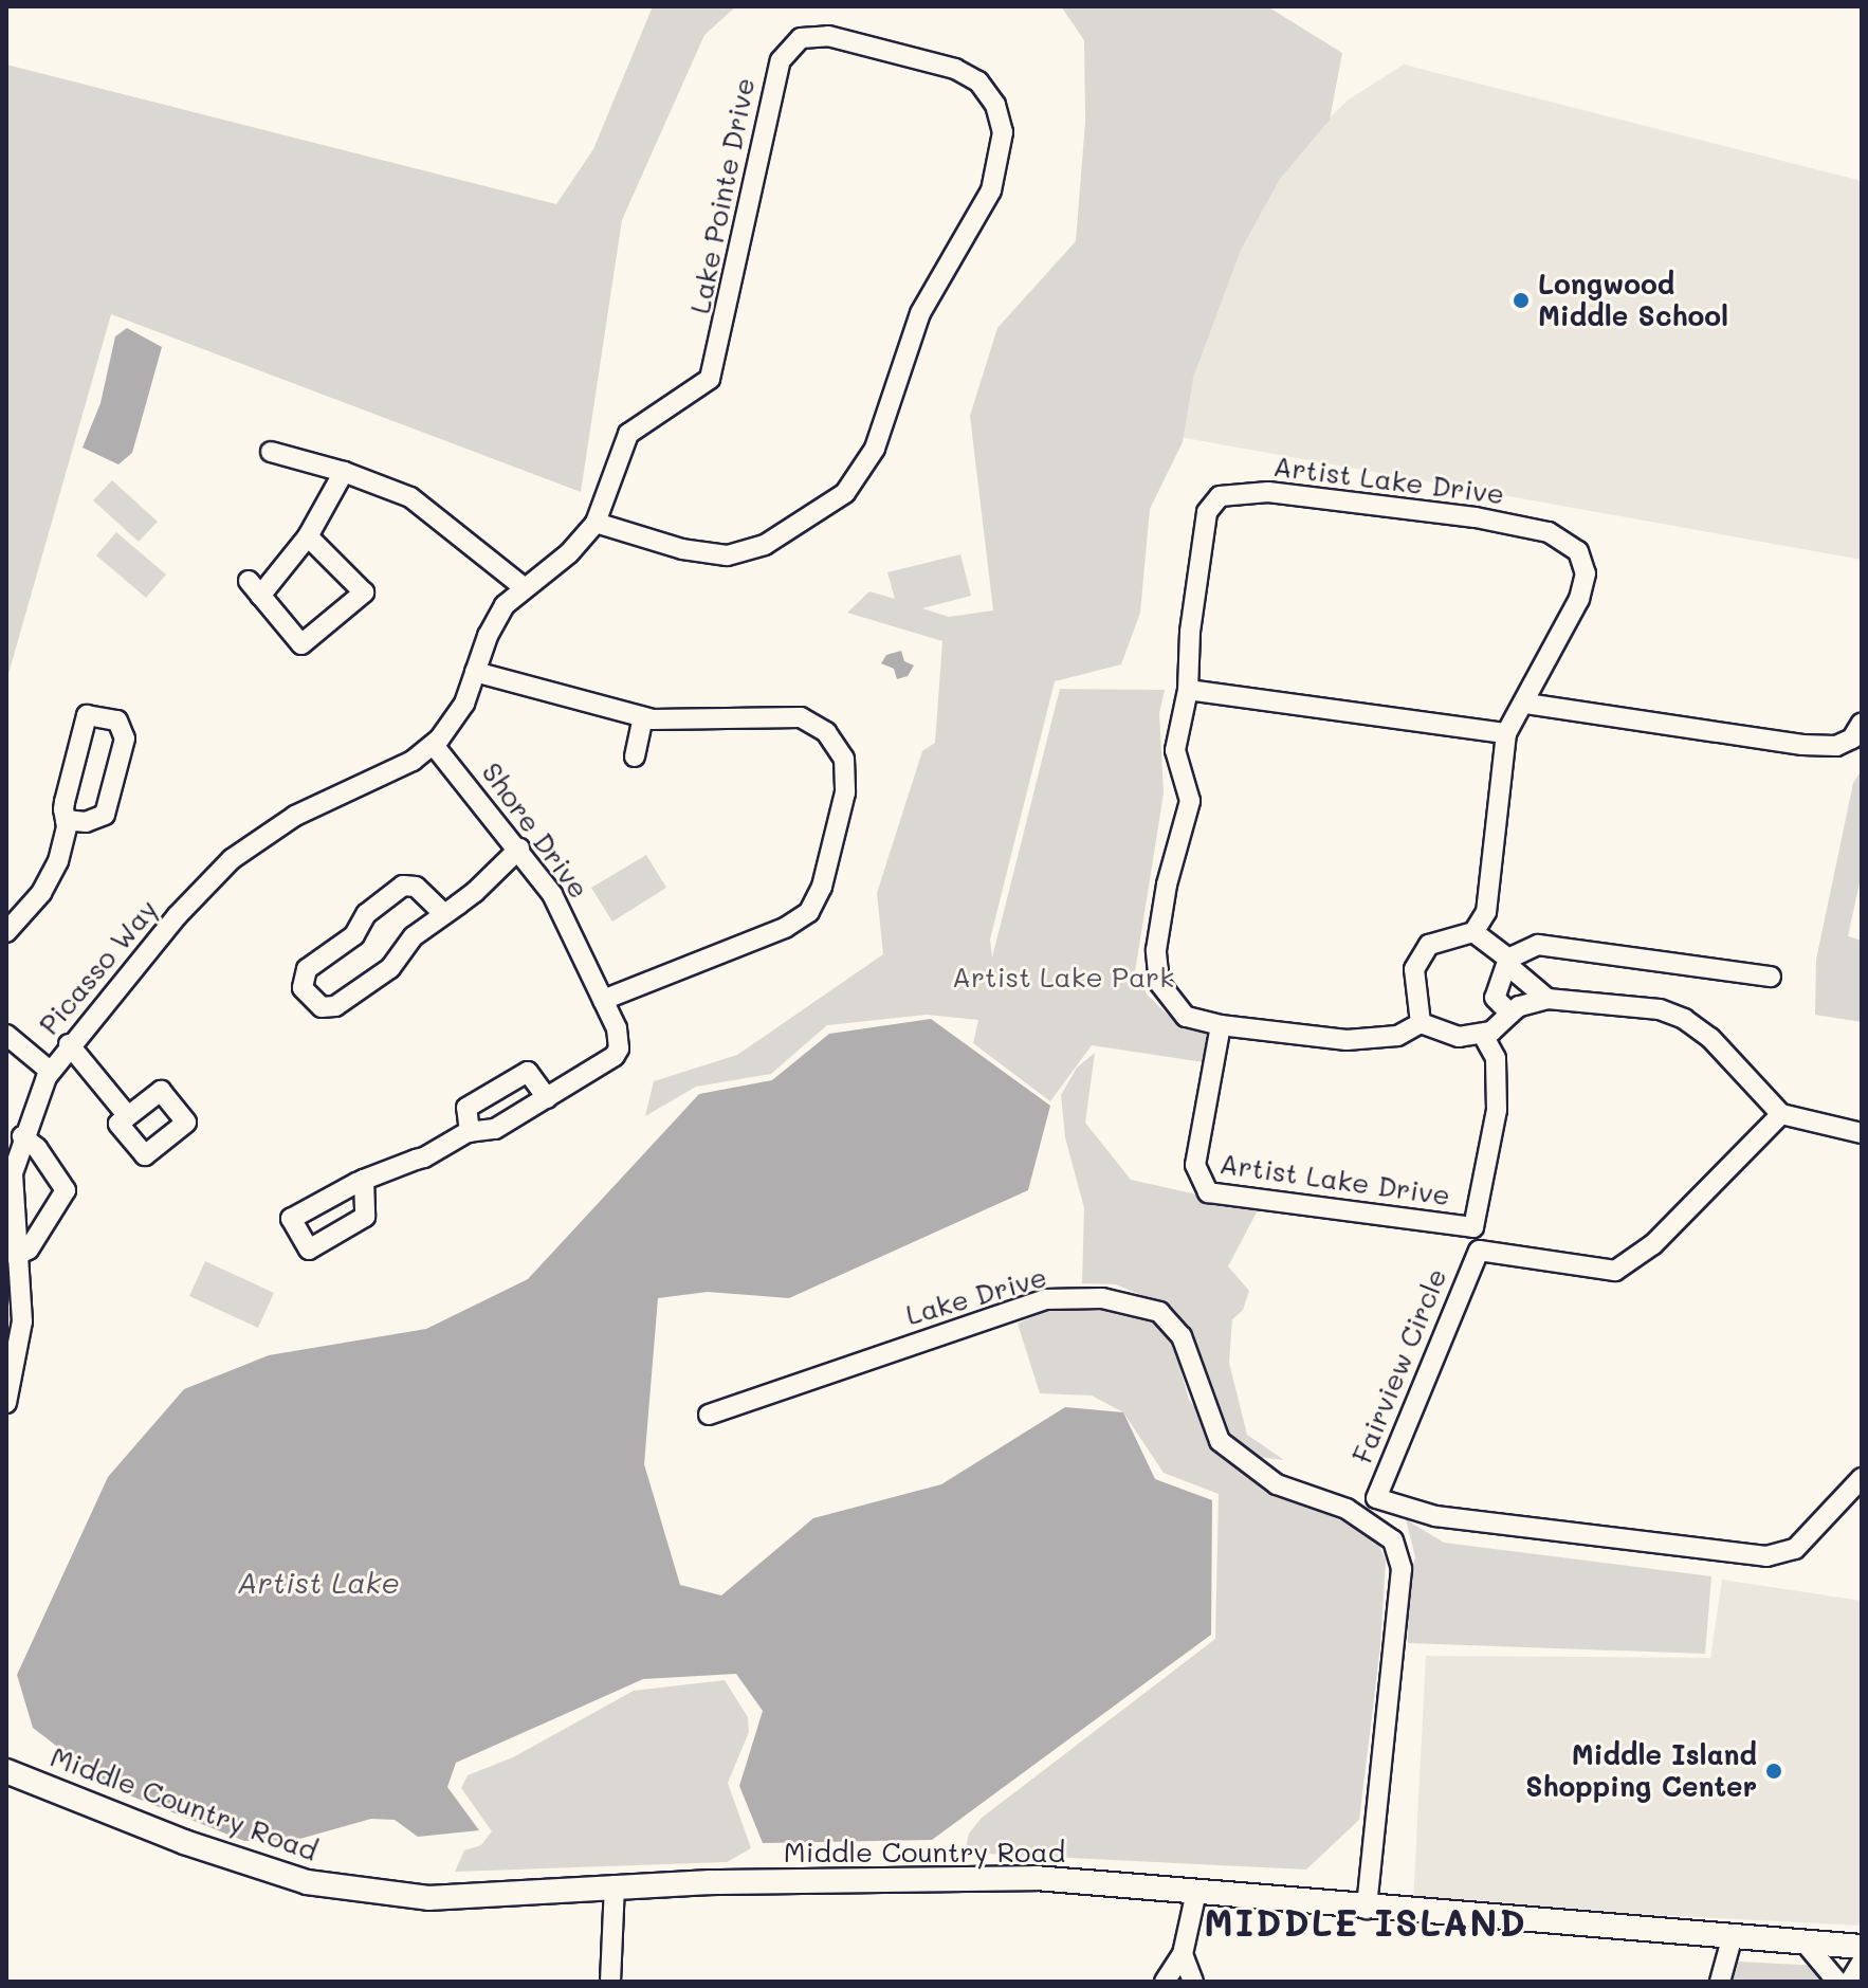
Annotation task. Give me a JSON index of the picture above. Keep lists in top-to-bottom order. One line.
{"streets":{"main road":["Middle Country Road"],"street":["Lake Pointe Drive","Artist Lake Drive","Shore Drive","Picasso Way","Lake Drive","Fairview Circle"]},"crossings":[["Lake Pointe Drive","Picasso Way"],["Shore Drive","Picasso Way"],["Lake Drive","Middle Country Road"]],"districts":["MIDDLE ISLAND"],"water":["Artist Lake"],"parks":["Artist Lake Park"],"places":["Longwood Middle School","Middle Island Shopping Center"]}
